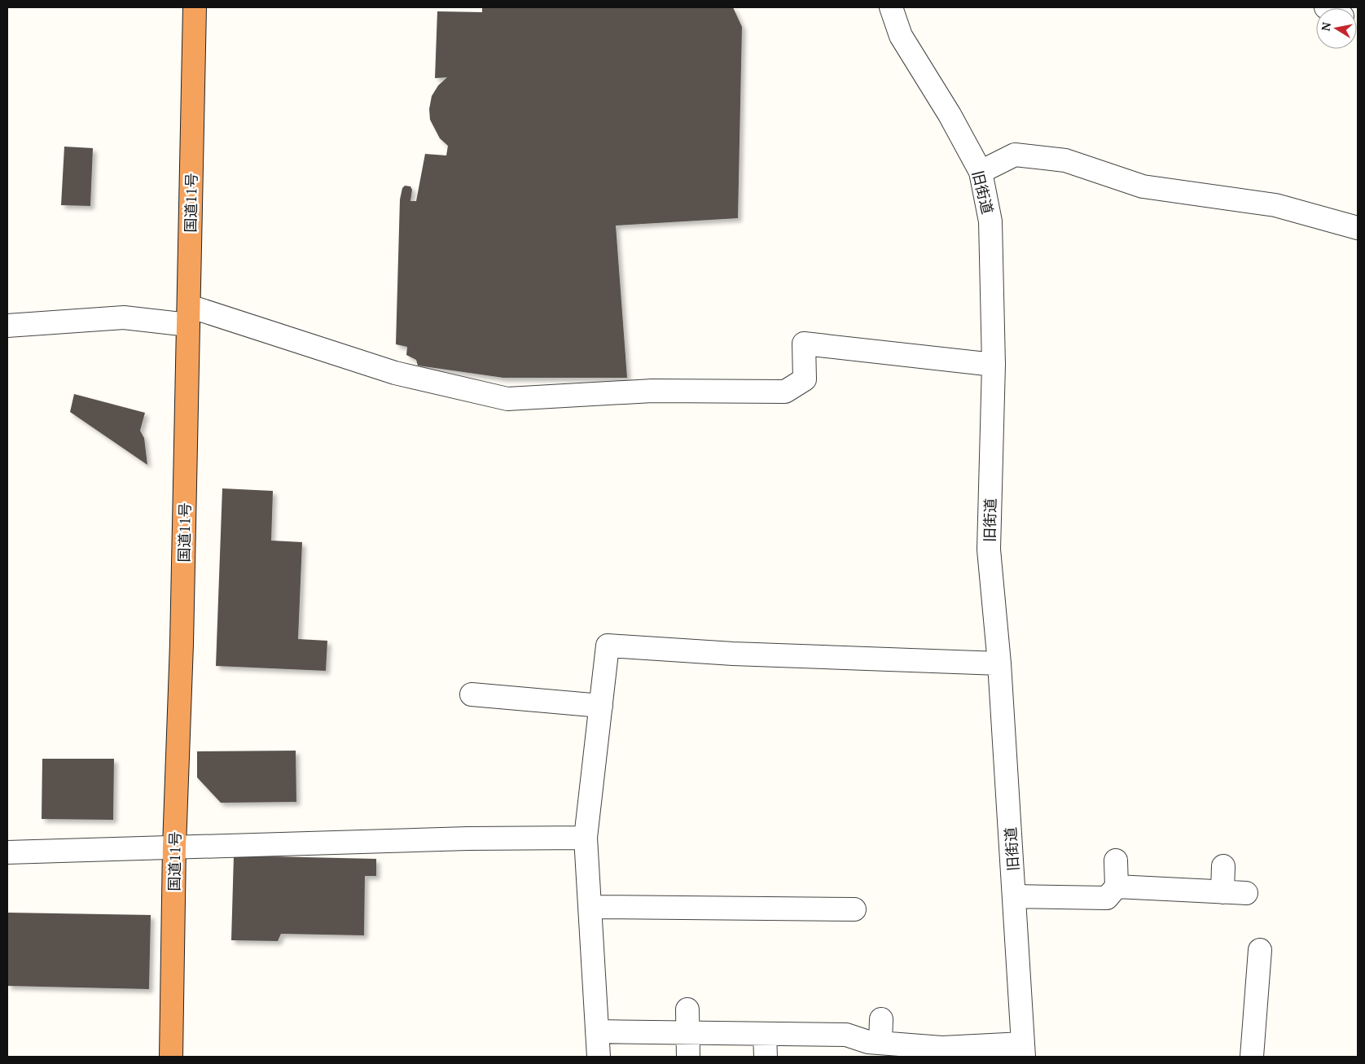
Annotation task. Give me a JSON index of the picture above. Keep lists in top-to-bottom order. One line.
{"streets":{"highway":["国道11号"],"street":["旧街道"]},"north":"left"}
